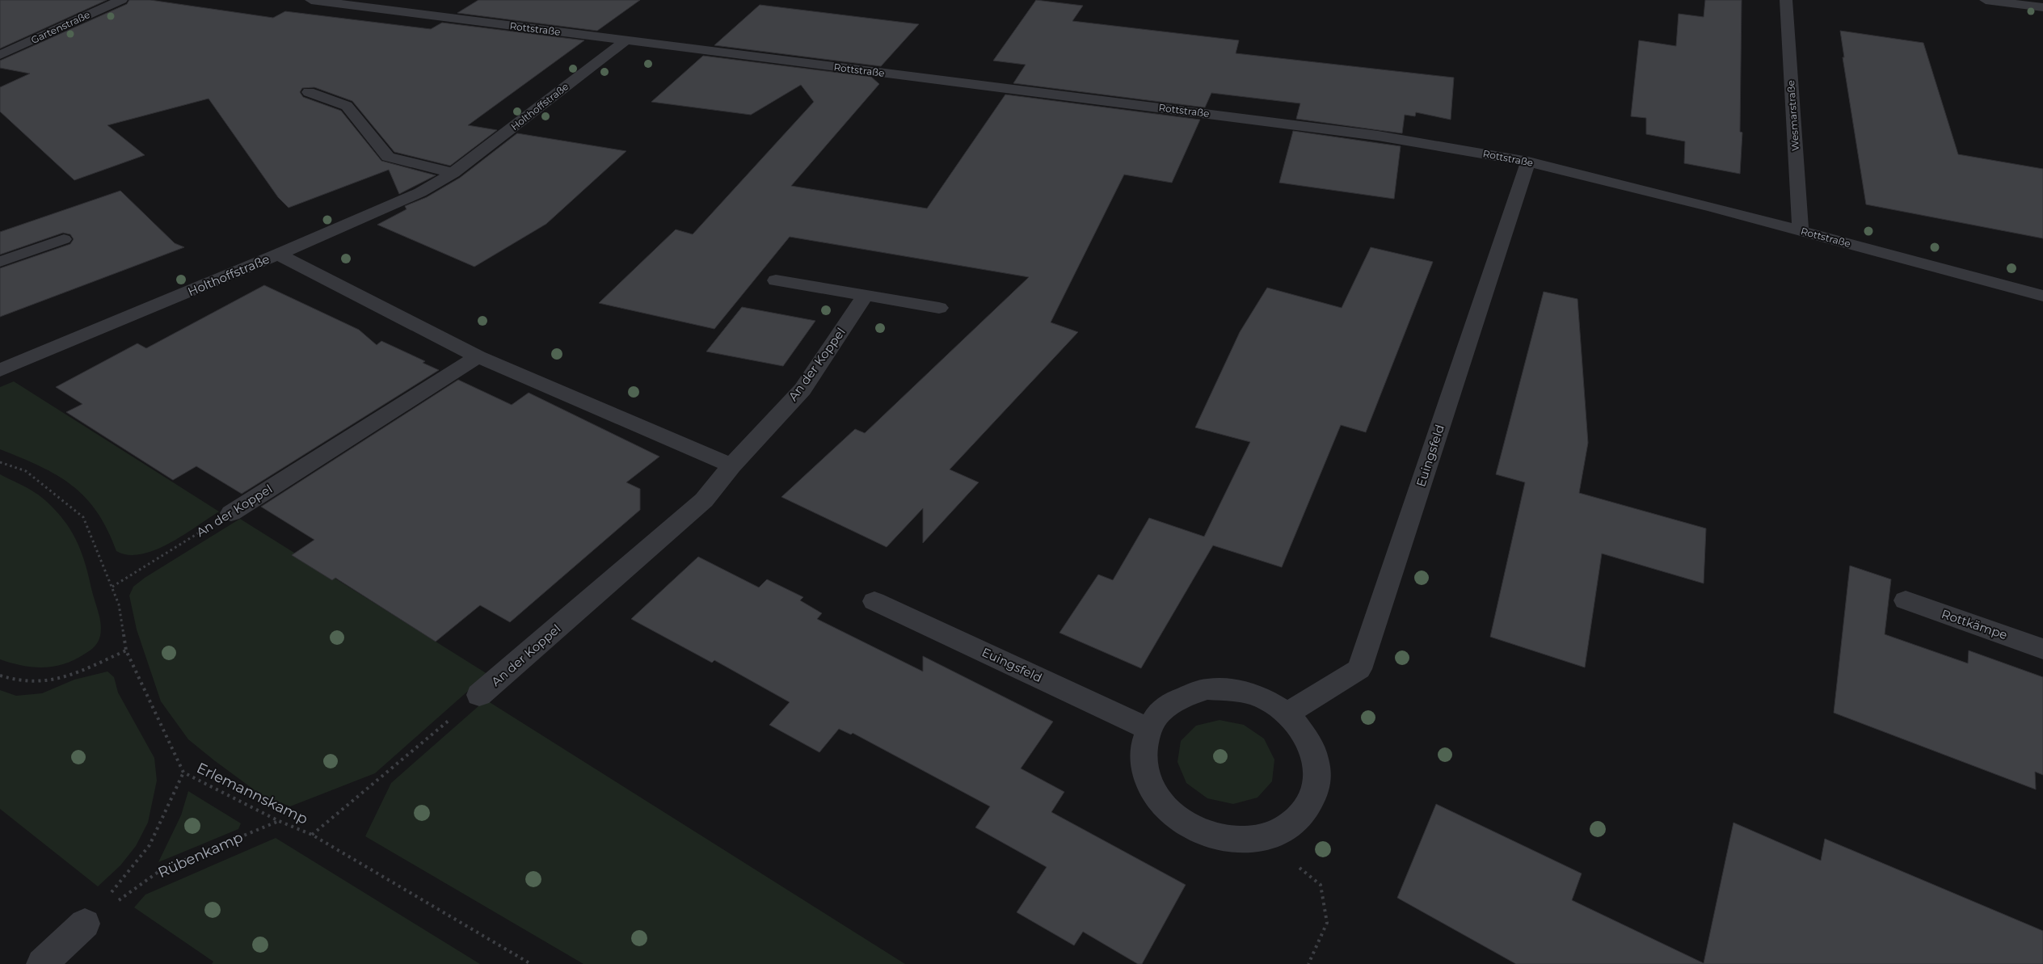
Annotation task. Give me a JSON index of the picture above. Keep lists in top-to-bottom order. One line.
{"streets":{"street":["Gartenstraße","Rottstraße","Holthoffstraße","Wesmarstraße","An der Koppel","Euingsfeld","Rottkämpe"],"path":["Erlemannskamp","Rübenkamp"]},"crossings":[["Rottstraße","Holthoffstraße"],["Rottstraße","Wesmarstraße"],["Rottstraße","Euingsfeld"],["An der Koppel","Erlemannskamp"],["Erlemannskamp","Rübenkamp"]]}
